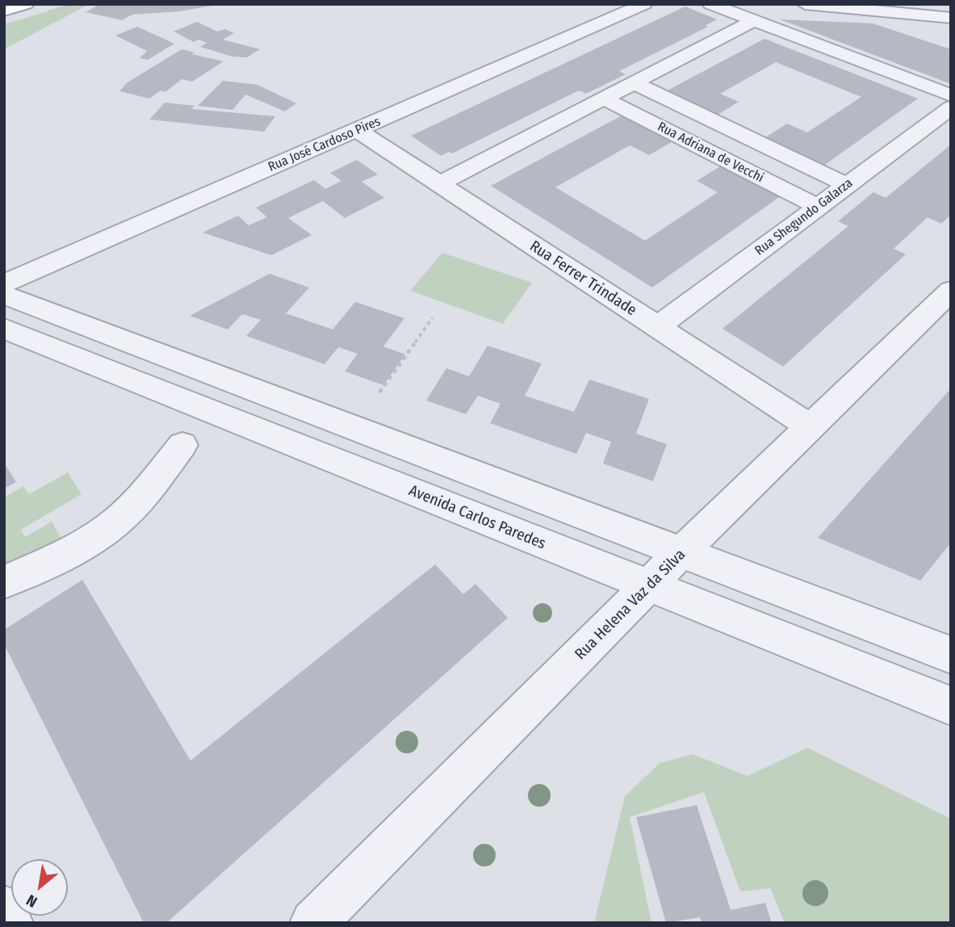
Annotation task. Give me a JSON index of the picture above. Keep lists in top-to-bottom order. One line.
{"streets":{"street":["Rua José Cardoso Pires","Rua Adriana de Vecchi","Rua Shegundo Galarza","Rua Ferrer Trindade","Avenida Carlos Paredes","Rua Helena Vaz da Silva"]},"crossings":[["Rua José Cardoso Pires","Rua Ferrer Trindade"],["Rua Adriana de Vecchi","Rua Shegundo Galarza"],["Rua Shegundo Galarza","Rua Ferrer Trindade"],["Rua Ferrer Trindade","Rua Helena Vaz da Silva"],["Avenida Carlos Paredes","Rua Helena Vaz da Silva"]],"north":"bottom left"}
